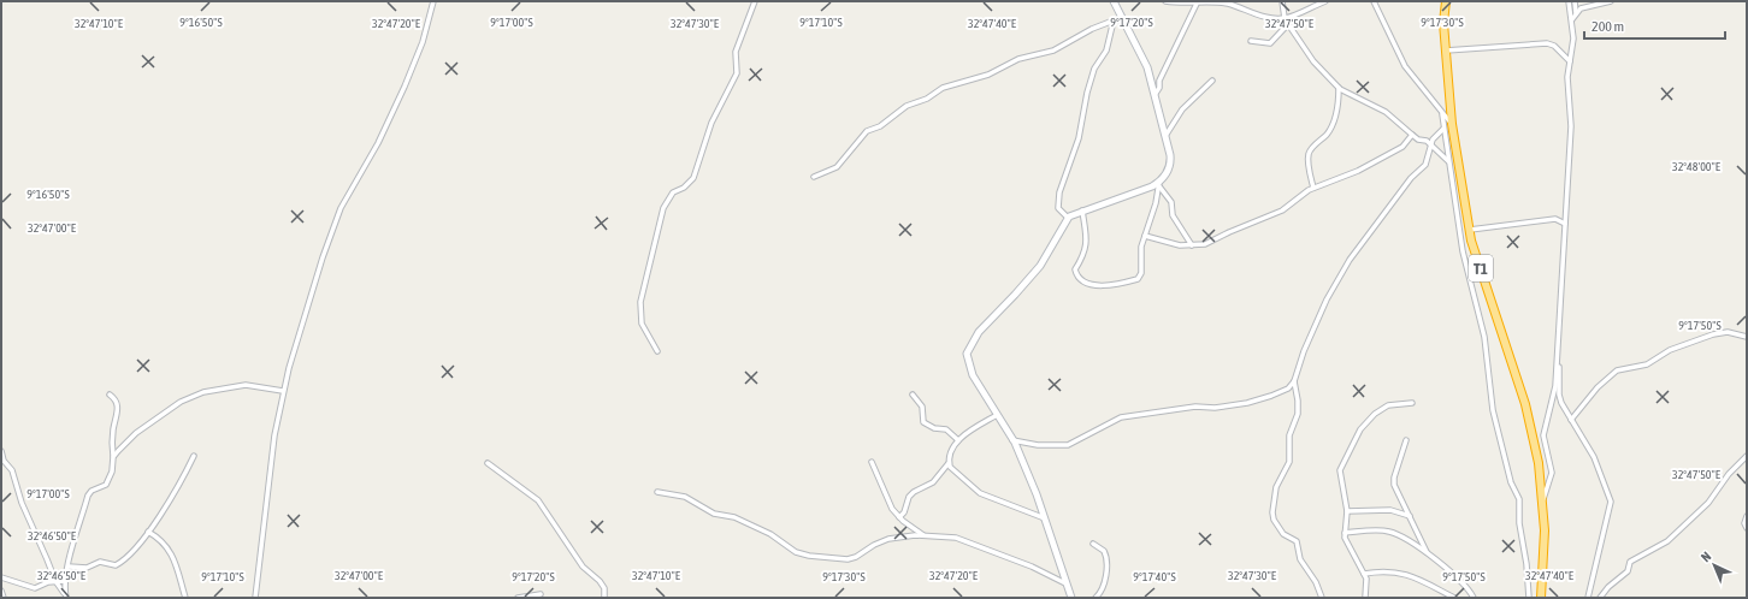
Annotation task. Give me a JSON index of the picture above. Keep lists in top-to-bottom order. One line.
{"streets":{"highway":["T1"]},"scale_bar":"200 m","north":"top left","coordinates":["9°16'50\"S","9°17'00\"S","9°17'10\"S","9°17'20\"S","9°17'30\"S","32°47'30\"E","32°47'50\"E","32°47'10\"E","32°47'20\"E","32°47'40\"E","32°48'00\"E","32°47'00\"E","9°17'50\"S","32°46'50\"E","9°17'40\"S"]}
